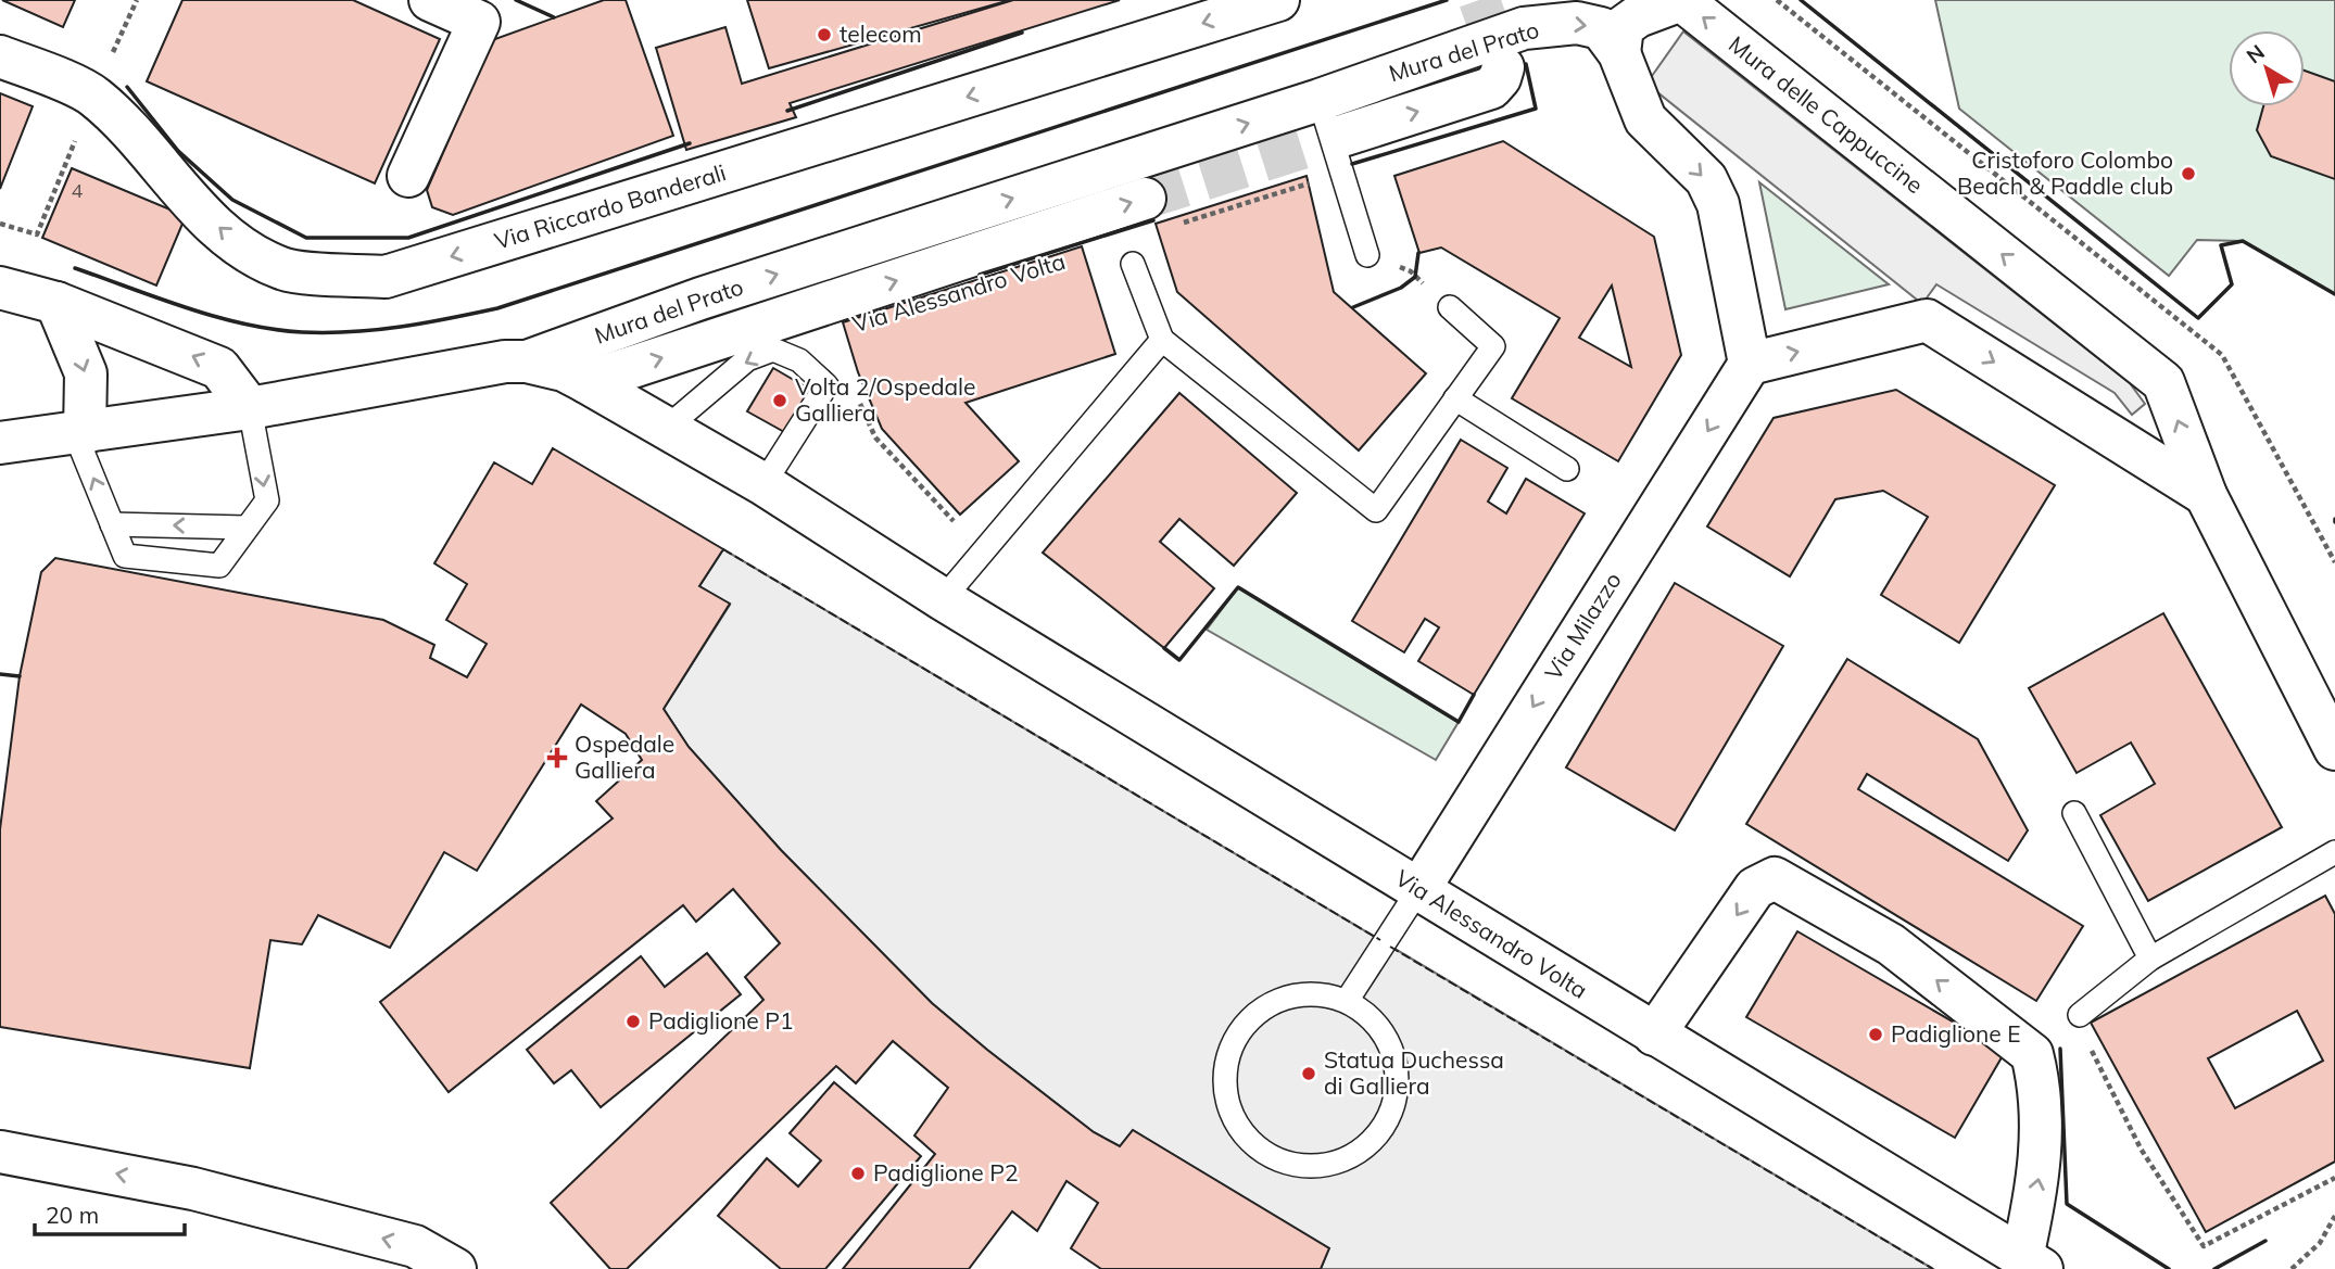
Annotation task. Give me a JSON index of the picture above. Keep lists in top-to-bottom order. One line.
{"streets":{"street":["Mura del Prato","Mura delle Cappuccine","Via Riccardo Banderali","Via Alessandro Volta","Via Milazzo"]},"crossings":[["Mura del Prato","Mura delle Cappuccine"],["Mura del Prato","Via Alessandro Volta"],["Mura del Prato","Via Milazzo"],["Via Alessandro Volta","Via Milazzo"]],"one_way":["Mura delle Cappuccine","Via Milazzo"],"places":{"other":["telecom","Cristoforo Colombo Beach & Paddle club","Volta 2/Ospedale Galliera","Padiglione P1","Padiglione E","Statua Duchessa di Galliera","Padiglione P2"],"health":["Ospedale Galliera"]},"house_numbers":["4"],"scale_bar":"20 m","north":"top left"}
